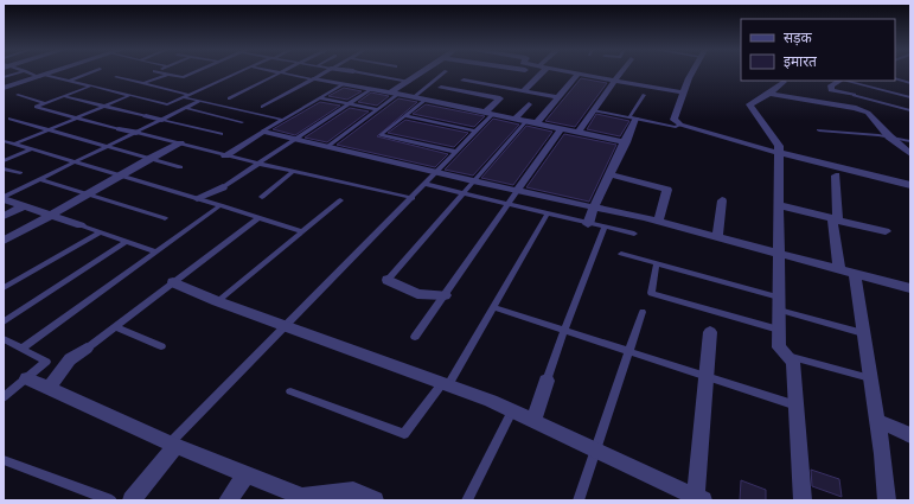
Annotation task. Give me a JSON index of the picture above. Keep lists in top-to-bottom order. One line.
{"legend":["सड़क","इमारत"]}
